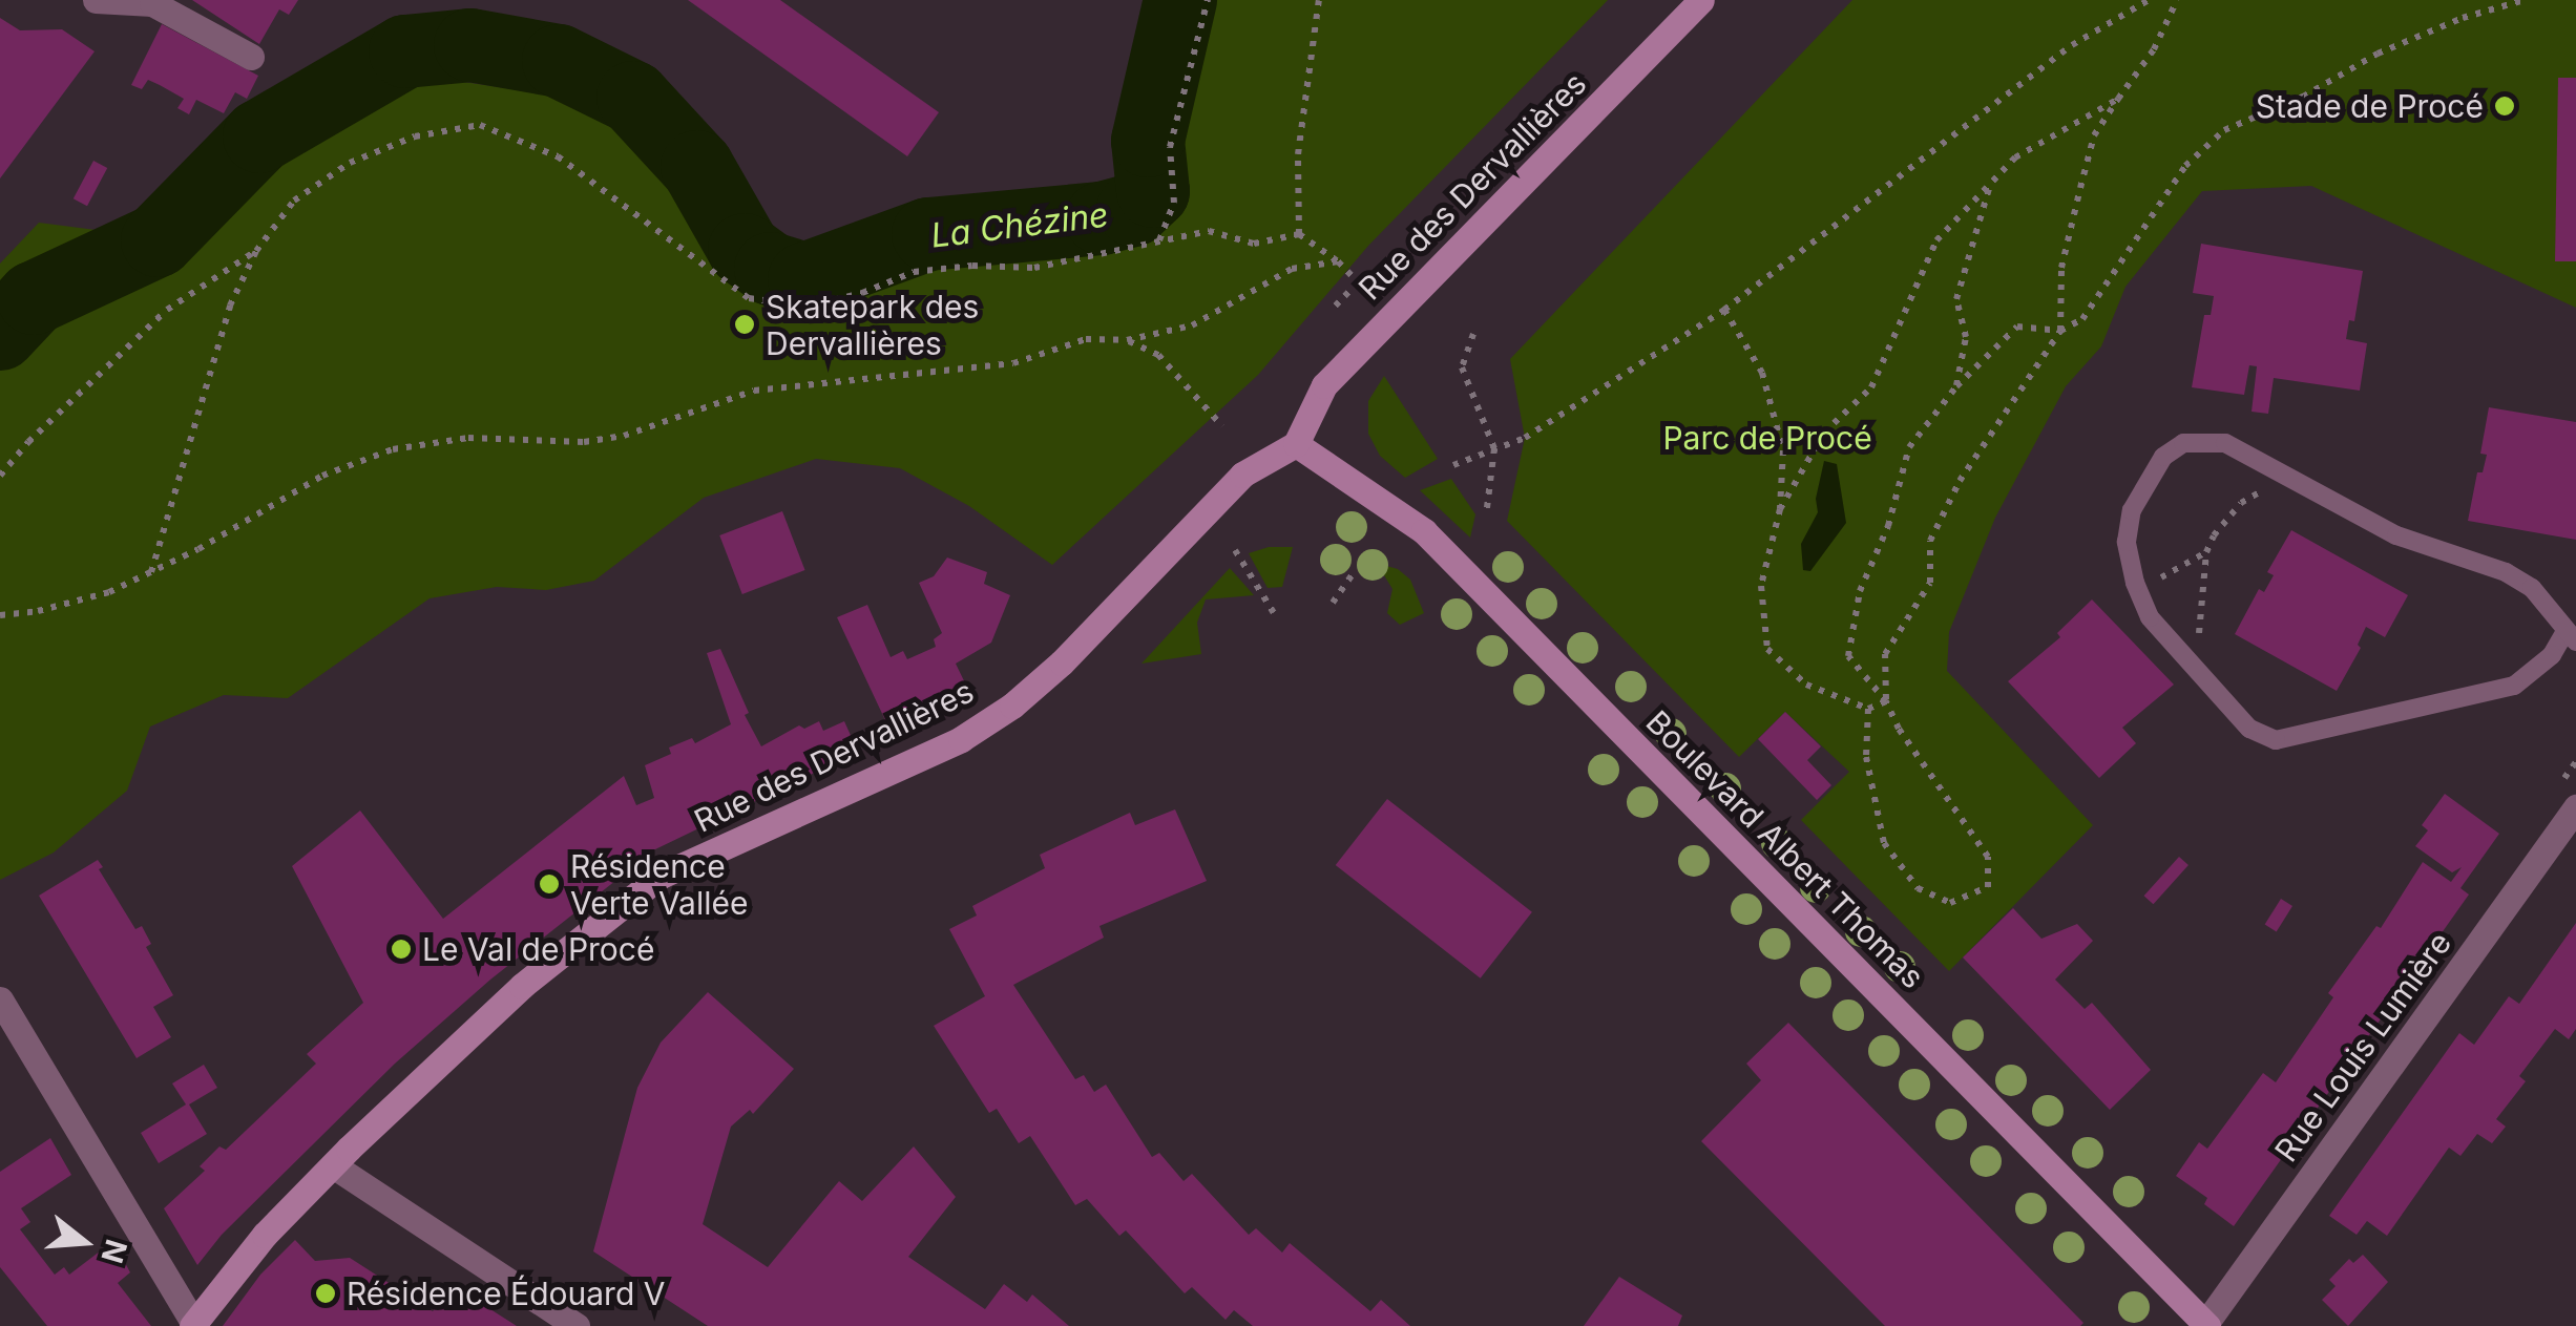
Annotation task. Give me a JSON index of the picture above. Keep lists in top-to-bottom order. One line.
{"streets":{"main road":["Rue des Dervallières","Boulevard Albert Thomas"],"street":["Rue Louis Lumière"]},"crossings":[["Rue des Dervallières","Boulevard Albert Thomas"],["Boulevard Albert Thomas","Rue Louis Lumière"]],"water":["La Chézine"],"parks":["Parc de Procé"],"places":["Stade de Procé","Skatepark des Dervallières","Résidence Verte Vallée","Le Val de Procé","Résidence Édouard V"],"north":"right"}
